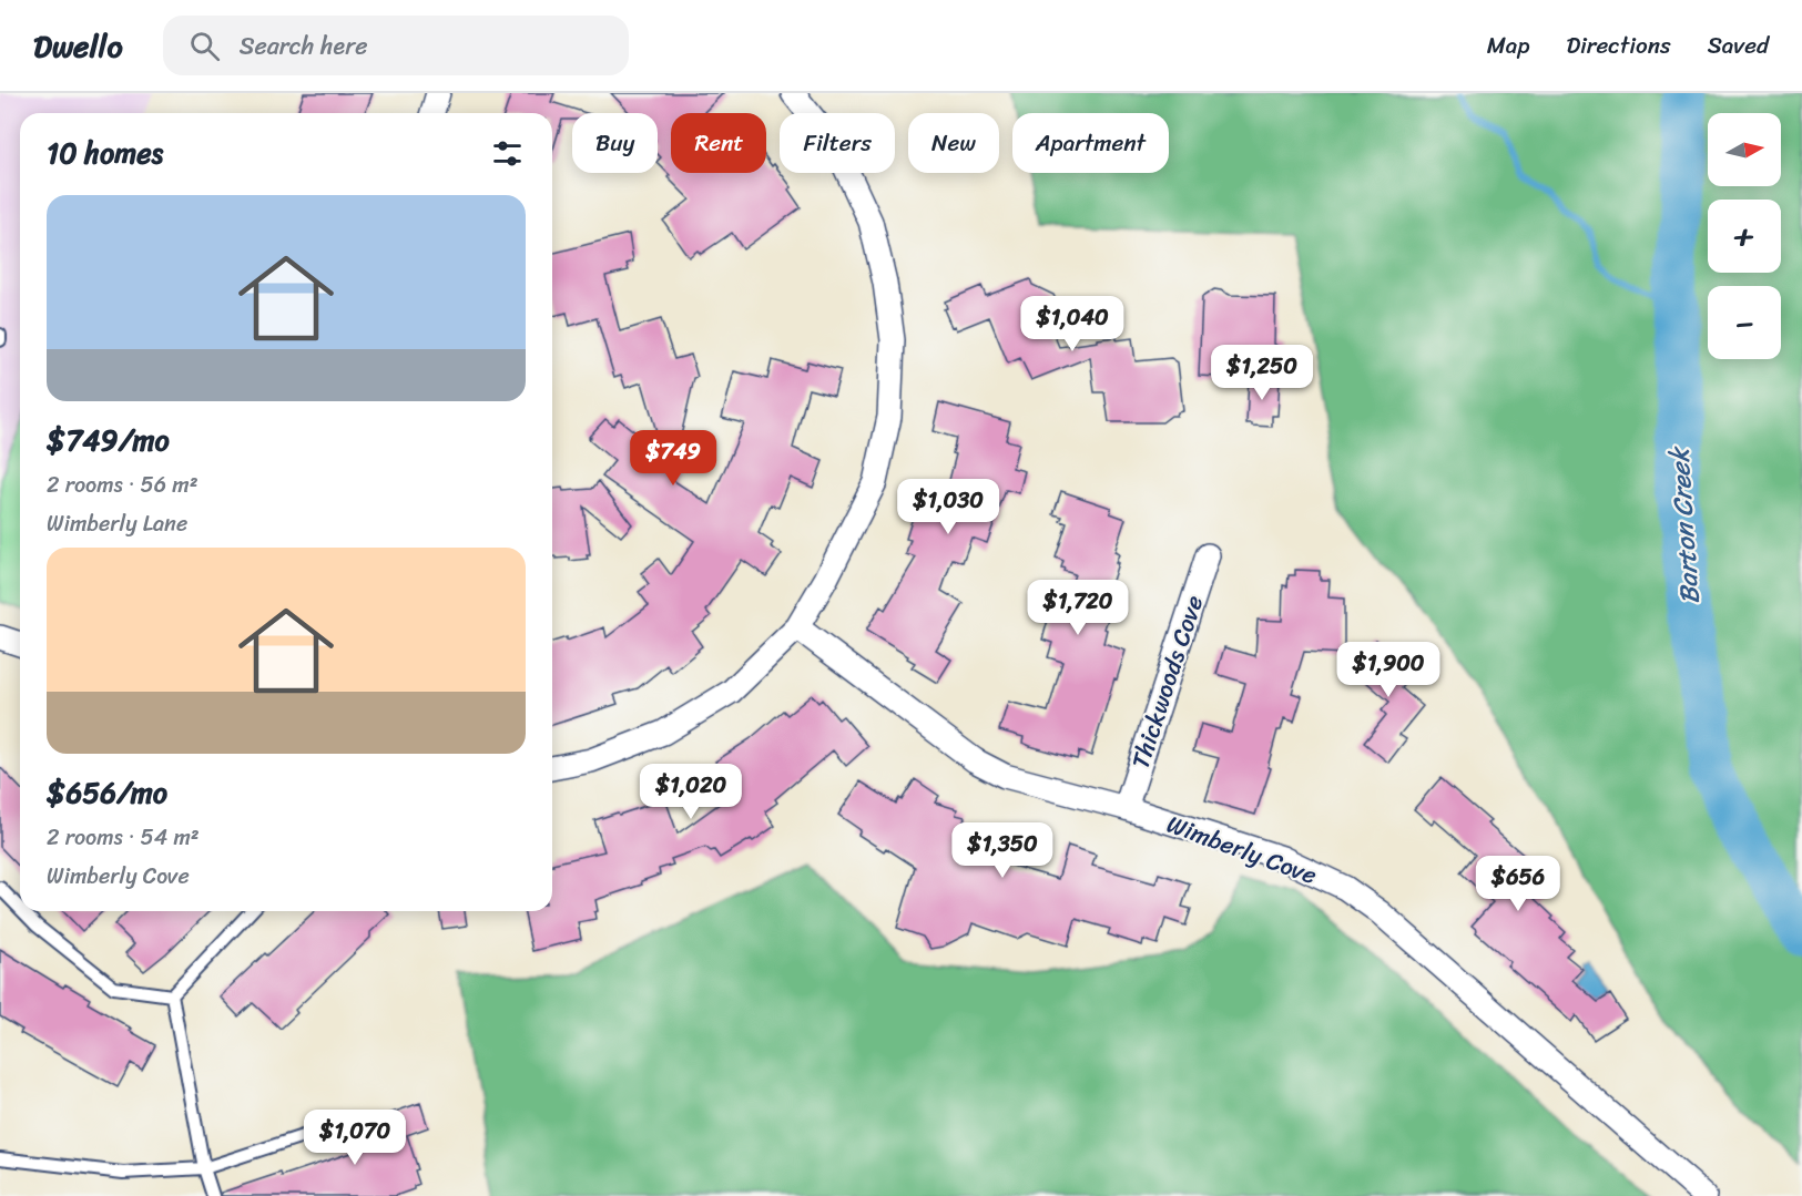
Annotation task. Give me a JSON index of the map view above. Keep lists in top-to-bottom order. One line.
{"streets":{"street":["Thickwoods Cove","Wimberly Cove"]},"crossings":[["Thickwoods Cove","Wimberly Cove"]],"water":["Barton Creek"],"north":"right","page":{"header":"Dwello","search":"Search here","nav":["Map","Directions","Saved"],"map_buttons":["+","−"],"chip":["Buy","Rent","Filters","New","Apartment"],"heading":"10 homes","list":[{"name":"$749/mo","note":"2 rooms · 56 m² · Wimberly Lane"},{"name":"$656/mo","note":"2 rooms · 54 m² · Wimberly Cove"}],"price":["$1,040","$1,250","$749","$1,030","$1,720","$1,900","$1,020","$1,350","$656","$1,070"]}}
